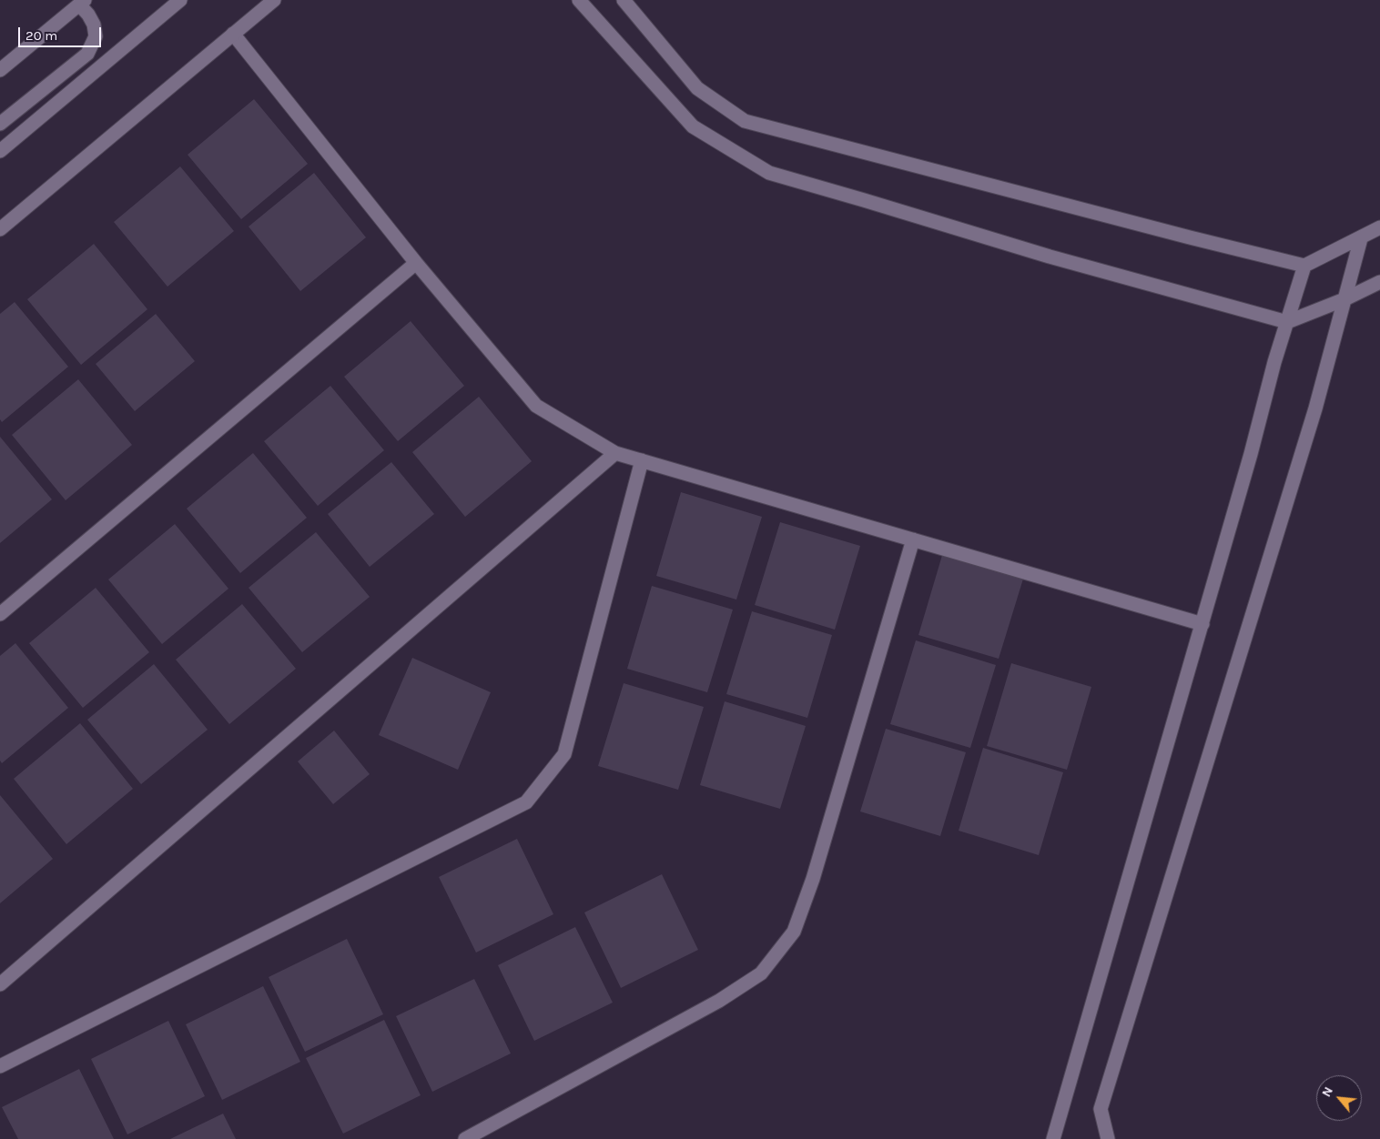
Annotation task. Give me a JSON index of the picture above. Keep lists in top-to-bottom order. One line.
{"scale_bar":"20 m","north":"top left"}
